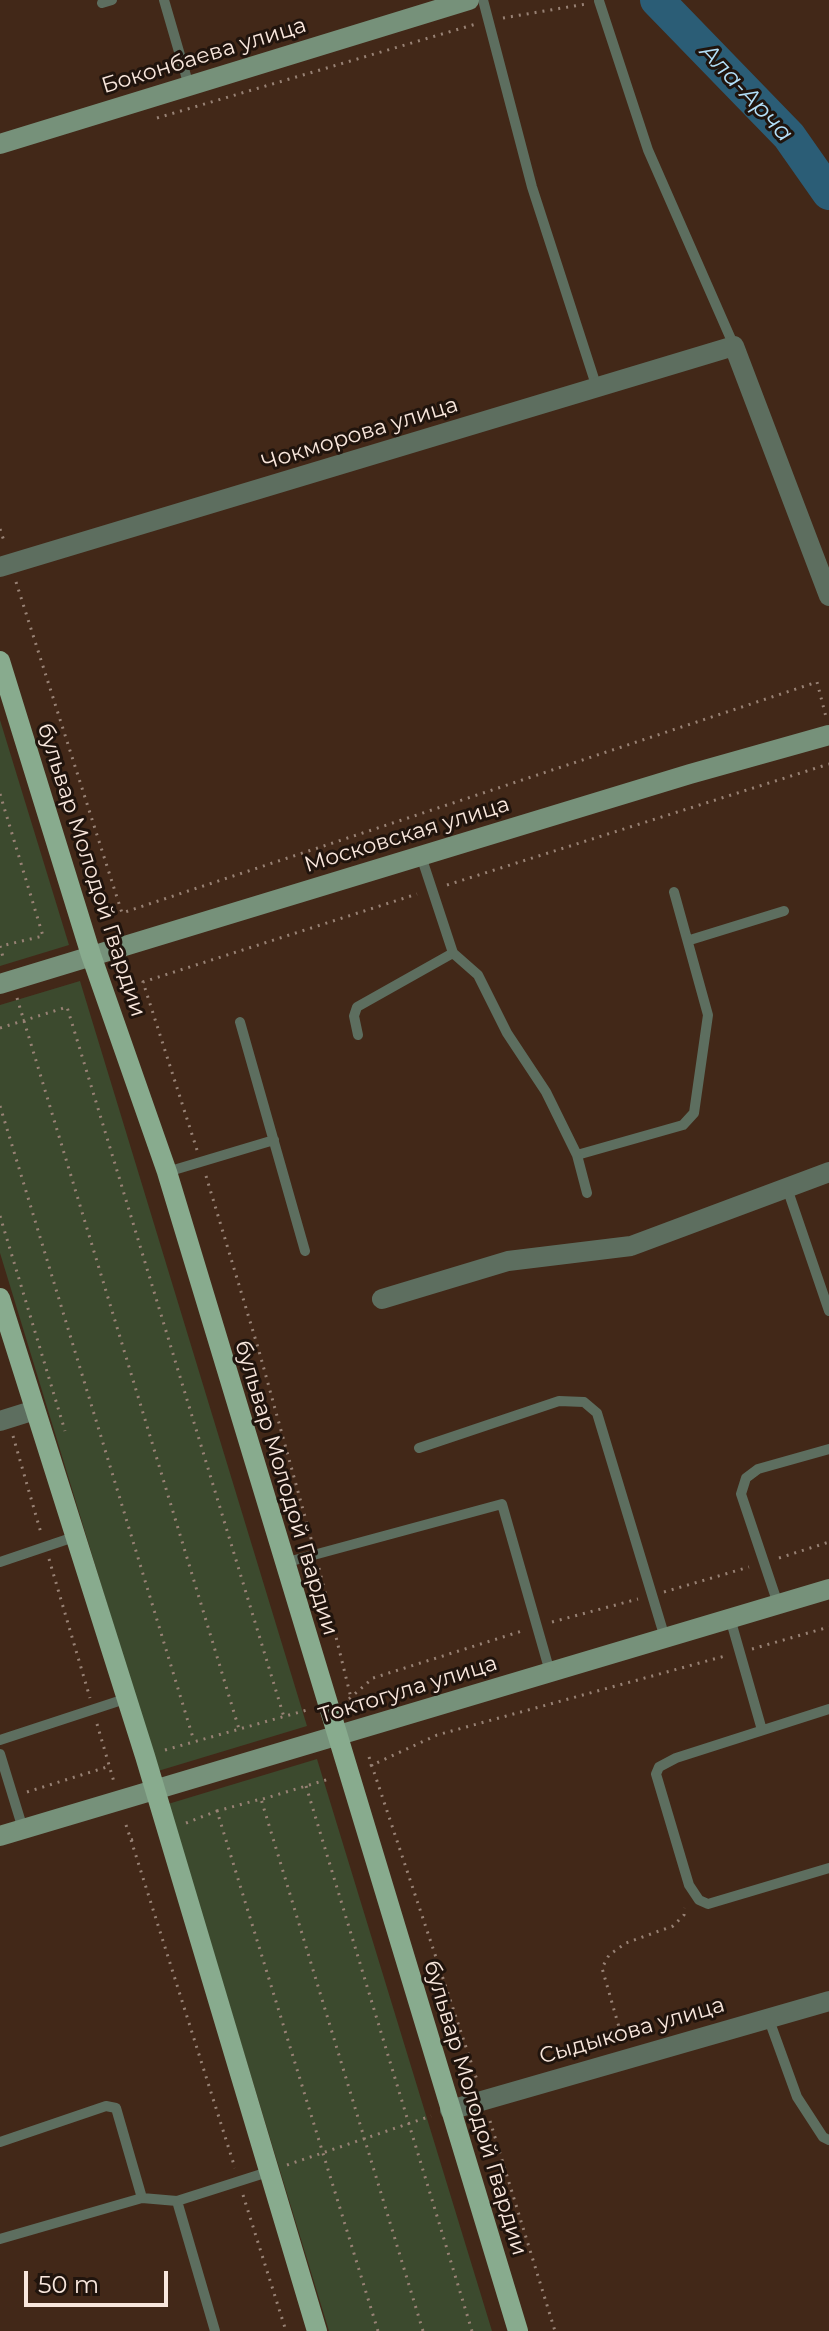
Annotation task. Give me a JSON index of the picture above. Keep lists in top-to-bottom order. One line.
{"streets":{"main road":["Боконбаева улица","Московская улица","бульвар Молодой Гвардии","Токтогула улица"],"street":["Чокморова улица","Сыдыкова улица"]},"crossings":[["Московская улица","бульвар Молодой Гвардии"],["бульвар Молодой Гвардии","Токтогула улица"],["бульвар Молодой Гвардии","Сыдыкова улица"]],"water":["Ала-Арча"],"scale_bar":"50 m"}
